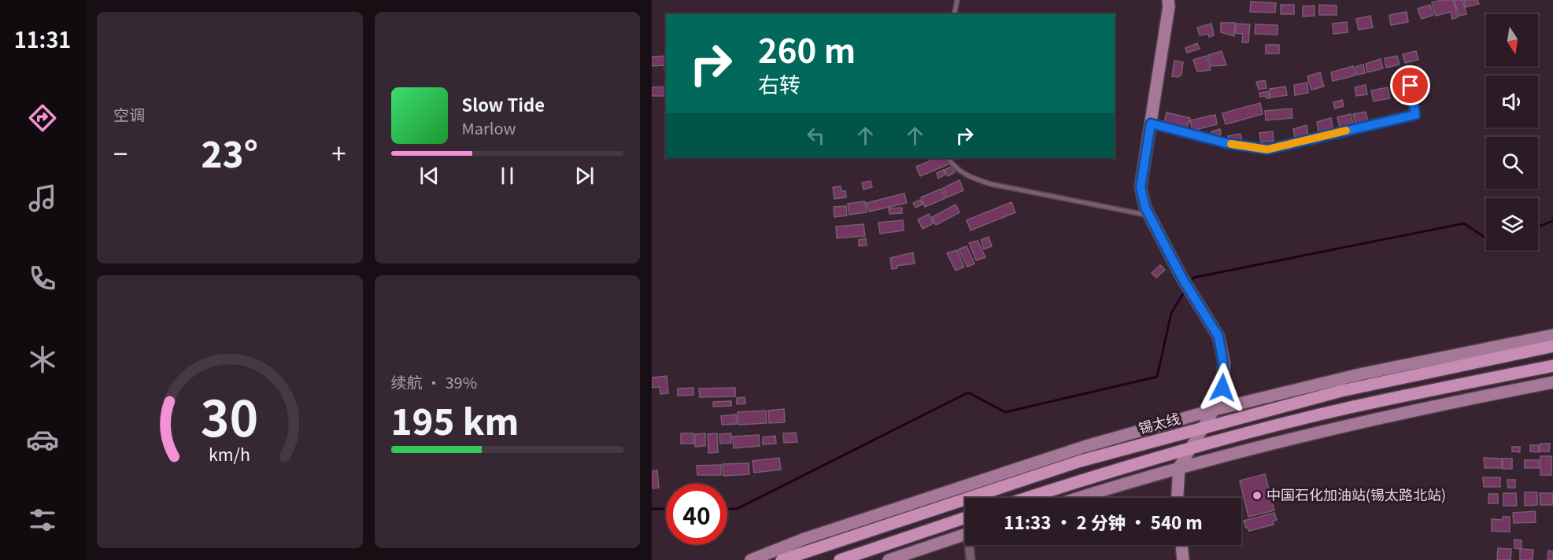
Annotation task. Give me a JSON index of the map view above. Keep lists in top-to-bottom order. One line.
{"streets":{"main road":["锡太线"]},"places":["中国石化加油站(锡太路北站)"],"north":"bottom","page":{"tabs":"11:31","tile":["空调",["续航 · 39%","195 km"]],"turn":["260 m","右转"],"song":["Slow Tide","Marlow"],"heat":["−","23°","+"],"limit":"40","trip":"11:33 · 2 分钟 · 540 m","gauge":["30","km/h"]}}
